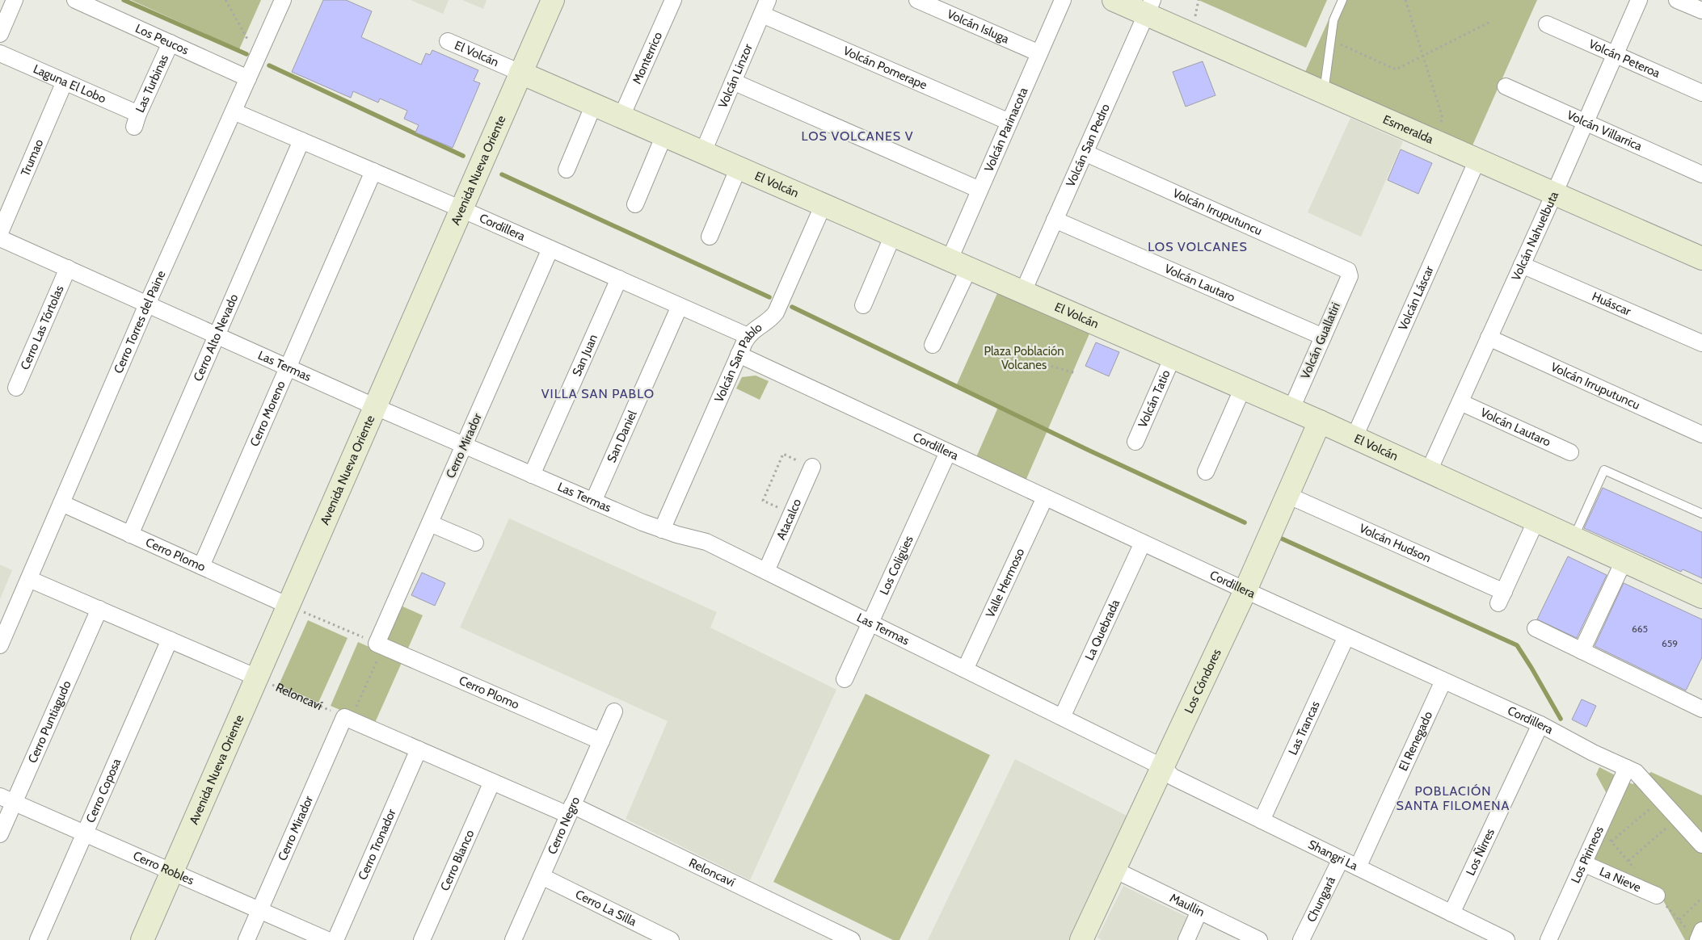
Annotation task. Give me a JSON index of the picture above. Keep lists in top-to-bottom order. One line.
{"streets":{"street":["Volcán Isluga","Los Peucos","El Volcán","Monterrico","Volcán Peteroa","Volcán Pomerape","Volcán Linzor","Laguna El Lobo","Las Turbinas","Esmeralda","Volcán Parinacota","Volcán Villarrica","Volcán San Pedro","Trumao","Avenida Nueva Oriente","Volcán Irruputuncu","Cordillera","Volcán Nahuelbuta","Volcán Lautaro","Volcán Láscar","Huáscar","Cerro Torres del Paine","Cerro Las Tórtolas","Cerro Alto Nevado","Volcán Guallatiri","San Juan","Volcán San Pablo","Las Termas","Volcán Tatio","Cerro Moreno","San Daniel","Cerro Mirador","Atacalco","Volcán Hudson","Cerro Plomo","Los Coligües","Valle Hermoso","La Quebrada","Los Cóndores","Reloncaví","Cerro Puntiagudo","Las Trancas","El Renegado","Cerro Coposa","Cerro Negro","Cerro Tronador","Los Ñirres","Los Pirineos","Shangri La","Cerro Blanco","Cerro Robles","La Nieve","Chungará","Maullin","Cerro La Silla"]},"crossings":[["Volcán Isluga","Volcán Parinacota"],["Los Peucos","Las Turbinas"],["Los Peucos","Cerro Torres del Paine"],["El Volcán","Monterrico"],["El Volcán","Volcán Linzor"],["El Volcán","Volcán Parinacota"],["El Volcán","Volcán San Pedro"],["El Volcán","Avenida Nueva Oriente"],["El Volcán","Volcán Nahuelbuta"],["El Volcán","Volcán Láscar"],["El Volcán","Volcán Guallatiri"],["El Volcán","Volcán San Pablo"],["El Volcán","Volcán Tatio"],["El Volcán","Volcán Hudson"],["El Volcán","Los Cóndores"],["Volcán Peteroa","Volcán Nahuelbuta"],["Volcán Pomerape","Volcán Linzor"],["Volcán Pomerape","Volcán Parinacota"],["Laguna El Lobo","Las Turbinas"],["Laguna El Lobo","Trumao"],["Esmeralda","Volcán San Pedro"],["Esmeralda","Volcán Nahuelbuta"],["Esmeralda","Volcán Láscar"],["Volcán Villarrica","Volcán Nahuelbuta"],["Volcán San Pedro","Volcán Irruputuncu"],["Volcán San Pedro","Volcán Lautaro"],["Avenida Nueva Oriente","Cordillera"],["Avenida Nueva Oriente","Las Termas"],["Avenida Nueva Oriente","Cerro Plomo"],["Avenida Nueva Oriente","Reloncaví"],["Avenida Nueva Oriente","Cerro Robles"],["Volcán Irruputuncu","Volcán Nahuelbuta"],["Volcán Irruputuncu","Volcán Guallatiri"],["Cordillera","Cerro Torres del Paine"],["Cordillera","Cerro Alto Nevado"],["Cordillera","San Juan"],["Cordillera","Volcán San Pablo"],["Cordillera","Cerro Moreno"],["Cordillera","San Daniel"],["Cordillera","Cerro Mirador"],["Cordillera","Los Coligües"],["Cordillera","Valle Hermoso"],["Cordillera","La Quebrada"],["Cordillera","Los Cóndores"],["Cordillera","Las Trancas"],["Cordillera","El Renegado"],["Cordillera","Los Ñirres"],["Cordillera","Los Pirineos"],["Volcán Nahuelbuta","Volcán Lautaro"],["Volcán Nahuelbuta","Huáscar"],["Volcán Lautaro","Volcán Guallatiri"],["Cerro Torres del Paine","Las Termas"],["Cerro Torres del Paine","Cerro Plomo"],["Cerro Las Tórtolas","Las Termas"],["Cerro Alto Nevado","Las Termas"],["Cerro Alto Nevado","Cerro Plomo"],["San Juan","Las Termas"],["Volcán San Pablo","Las Termas"],["Las Termas","Cerro Moreno"],["Las Termas","San Daniel"],["Las Termas","Cerro Mirador"],["Las Termas","Atacalco"],["Las Termas","Los Coligües"],["Las Termas","Valle Hermoso"],["Las Termas","La Quebrada"],["Las Termas","Los Cóndores"],["Las Termas","Shangri La"],["Cerro Moreno","Cerro Plomo"],["Cerro Mirador","Cerro Plomo"],["Cerro Mirador","Reloncaví"],["Cerro Mirador","Cerro Robles"],["Volcán Hudson","Los Cóndores"],["Cerro Plomo","Cerro Negro"],["Los Cóndores","Shangri La"],["Los Cóndores","Maullin"],["Reloncaví","Cerro Negro"],["Reloncaví","Cerro Tronador"],["Reloncaví","Cerro Blanco"],["Cerro Puntiagudo","Cerro Robles"],["Las Trancas","Shangri La"],["El Renegado","Shangri La"],["Cerro Coposa","Cerro Robles"],["Cerro Negro","Cerro La Silla"],["Los Ñirres","Shangri La"],["Los Pirineos","La Nieve"],["Shangri La","Chungará"]],"districts":["LOS VOLCANES V","LOS VOLCANES","VILLA SAN PABLO","POBLACIÓN SANTA FILOMENA"],"parks":["Plaza Población Volcanes"],"house_numbers":["665","659"]}
